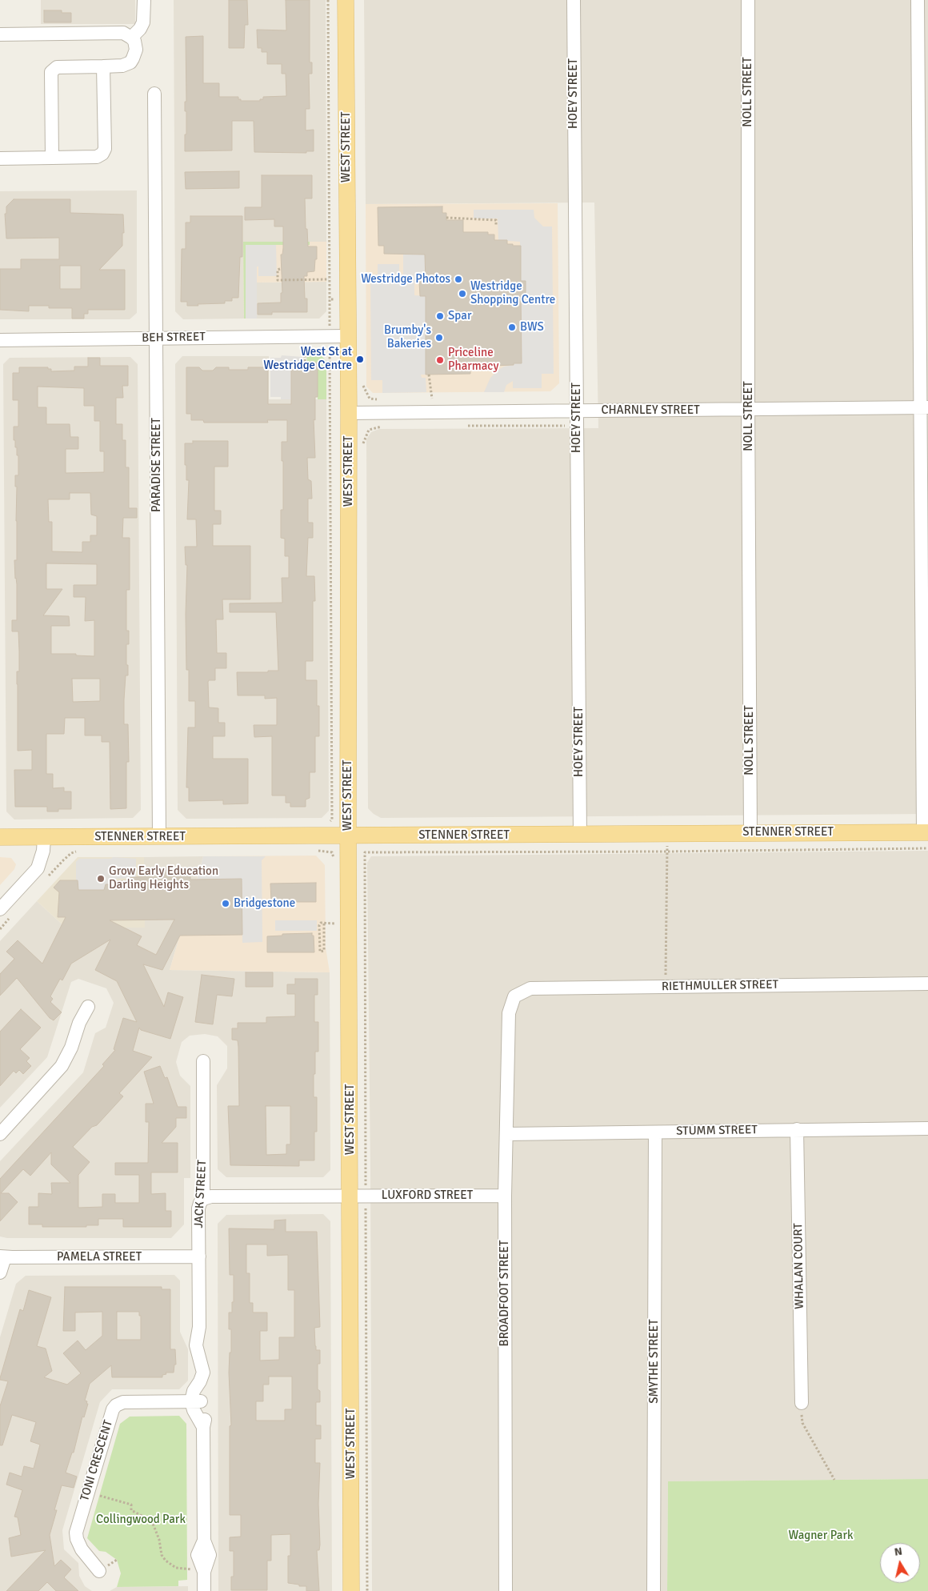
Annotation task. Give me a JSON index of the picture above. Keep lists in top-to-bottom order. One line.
{"streets":{"main road":["WEST STREET","STENNER STREET"],"street":["NOLL STREET","HOEY STREET","BEH STREET","CHARNLEY STREET","PARADISE STREET","RIETHMULLER STREET","STUMM STREET","JACK STREET","LUXFORD STREET","PAMELA STREET","WHALAN COURT","BROADFOOT STREET","SMYTHE STREET","TONI CRESCENT"]},"crossings":[["NOLL STREET","CHARNLEY STREET"],["NOLL STREET","STENNER STREET"],["HOEY STREET","CHARNLEY STREET"],["HOEY STREET","STENNER STREET"],["WEST STREET","BEH STREET"],["WEST STREET","CHARNLEY STREET"],["WEST STREET","STENNER STREET"],["WEST STREET","LUXFORD STREET"],["BEH STREET","PARADISE STREET"],["PARADISE STREET","STENNER STREET"],["RIETHMULLER STREET","BROADFOOT STREET"],["STUMM STREET","WHALAN COURT"],["STUMM STREET","BROADFOOT STREET"],["STUMM STREET","SMYTHE STREET"],["JACK STREET","PAMELA STREET"],["JACK STREET","TONI CRESCENT"],["LUXFORD STREET","BROADFOOT STREET"]],"parks":["Collingwood Park","Wagner Park"],"places":["Westridge Photos","Westridge Shopping Centre","Spar","BWS","Brumby's Bakeries","West St at Westridge Centre","Priceline Pharmacy","Grow Early Education Darling Heights","Bridgestone"],"north":"top"}
